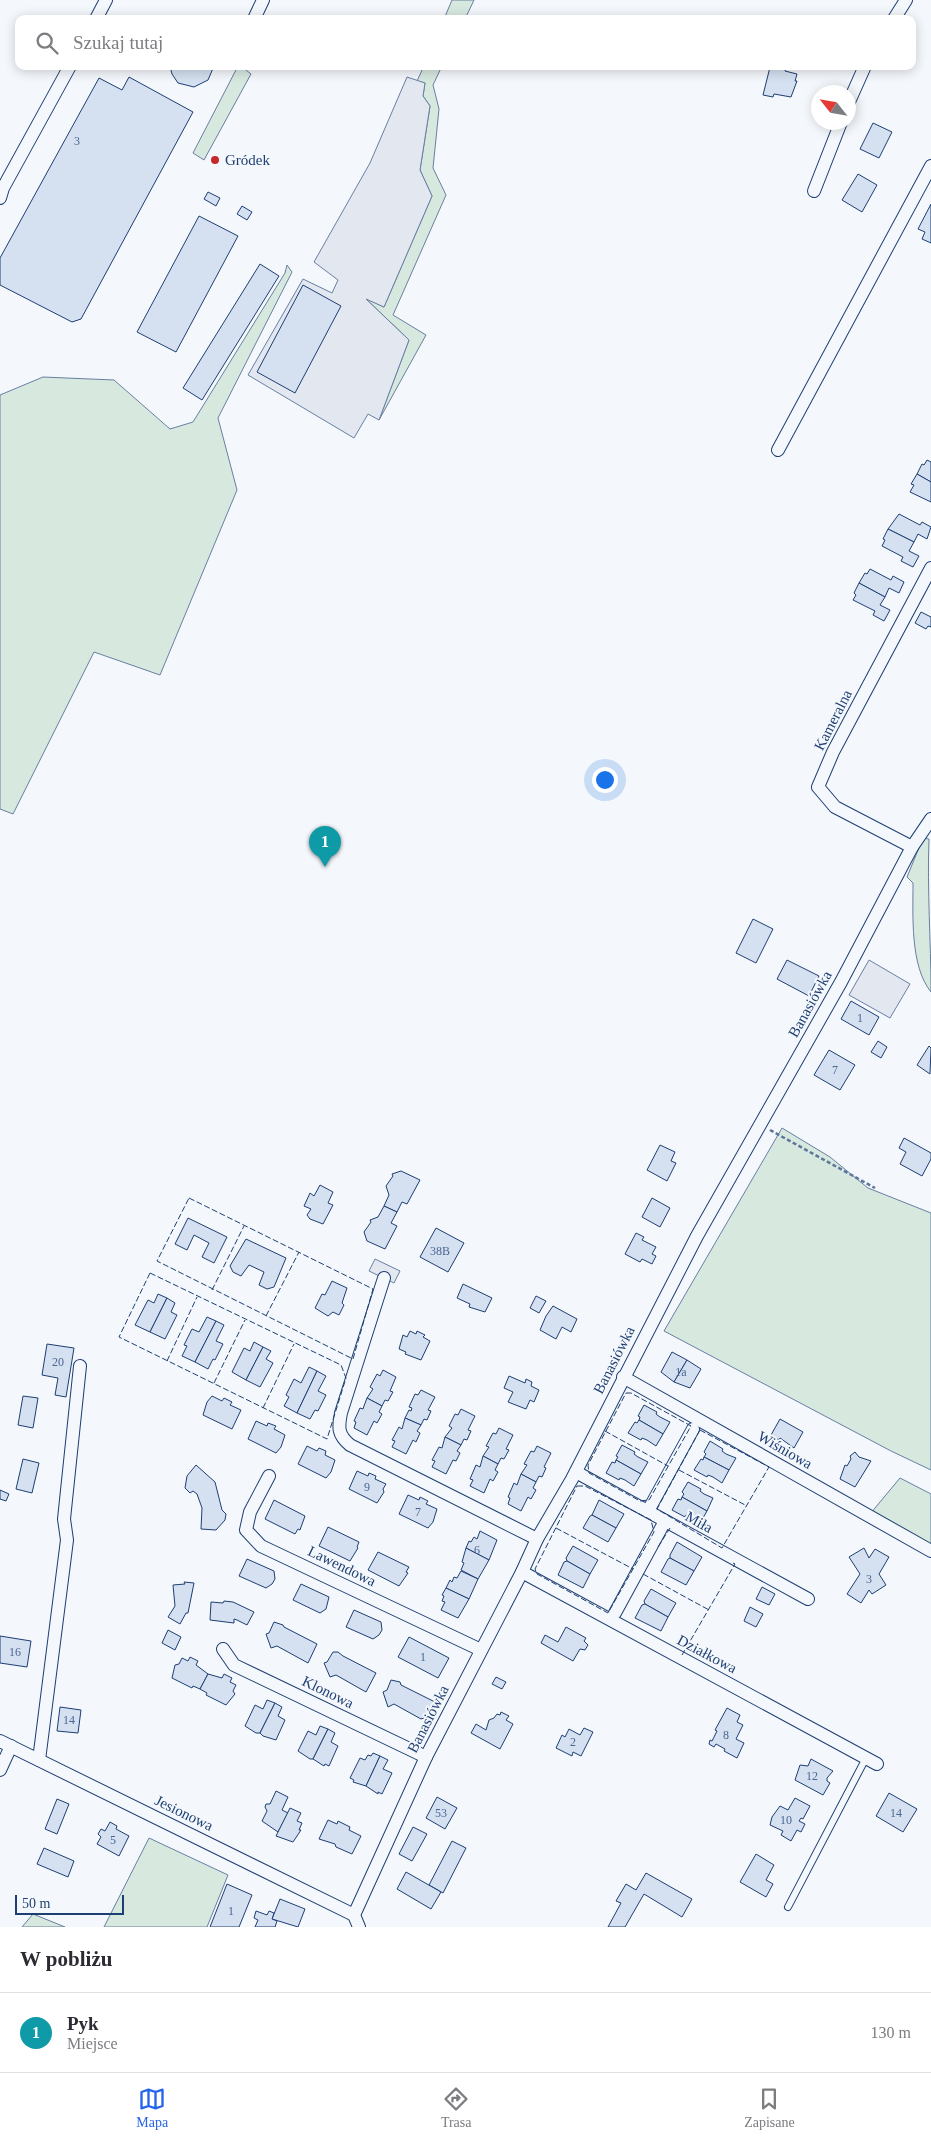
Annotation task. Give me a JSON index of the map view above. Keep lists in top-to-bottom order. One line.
{"streets":{"street":["Kameralna","Banasiówka","Wiśniowa","Miła","Lawendowa","Działkowa","Klonowa","Jesionowa"]},"crossings":[["Kameralna","Banasiówka"],["Banasiówka","Wiśniowa"],["Banasiówka","Miła"],["Banasiówka","Lawendowa"],["Banasiówka","Działkowa"],["Banasiówka","Klonowa"],["Banasiówka","Jesionowa"]],"places":["Gródek"],"house_numbers":["3","1","7","38B","20","1a","9","7","6","3","16","1","14","8","2","12","53","14","10","5","1"],"scale_bar":"50 m","north":"top left","page":{"search":"Szukaj tutaj","pins":"1","scale":"50 m","heading":"W pobliżu","list":[{"mark":"1","name":"Pyk","note":"Miejsce","value":"130 m"}],"nav":["Mapa","Trasa","Zapisane"]}}
